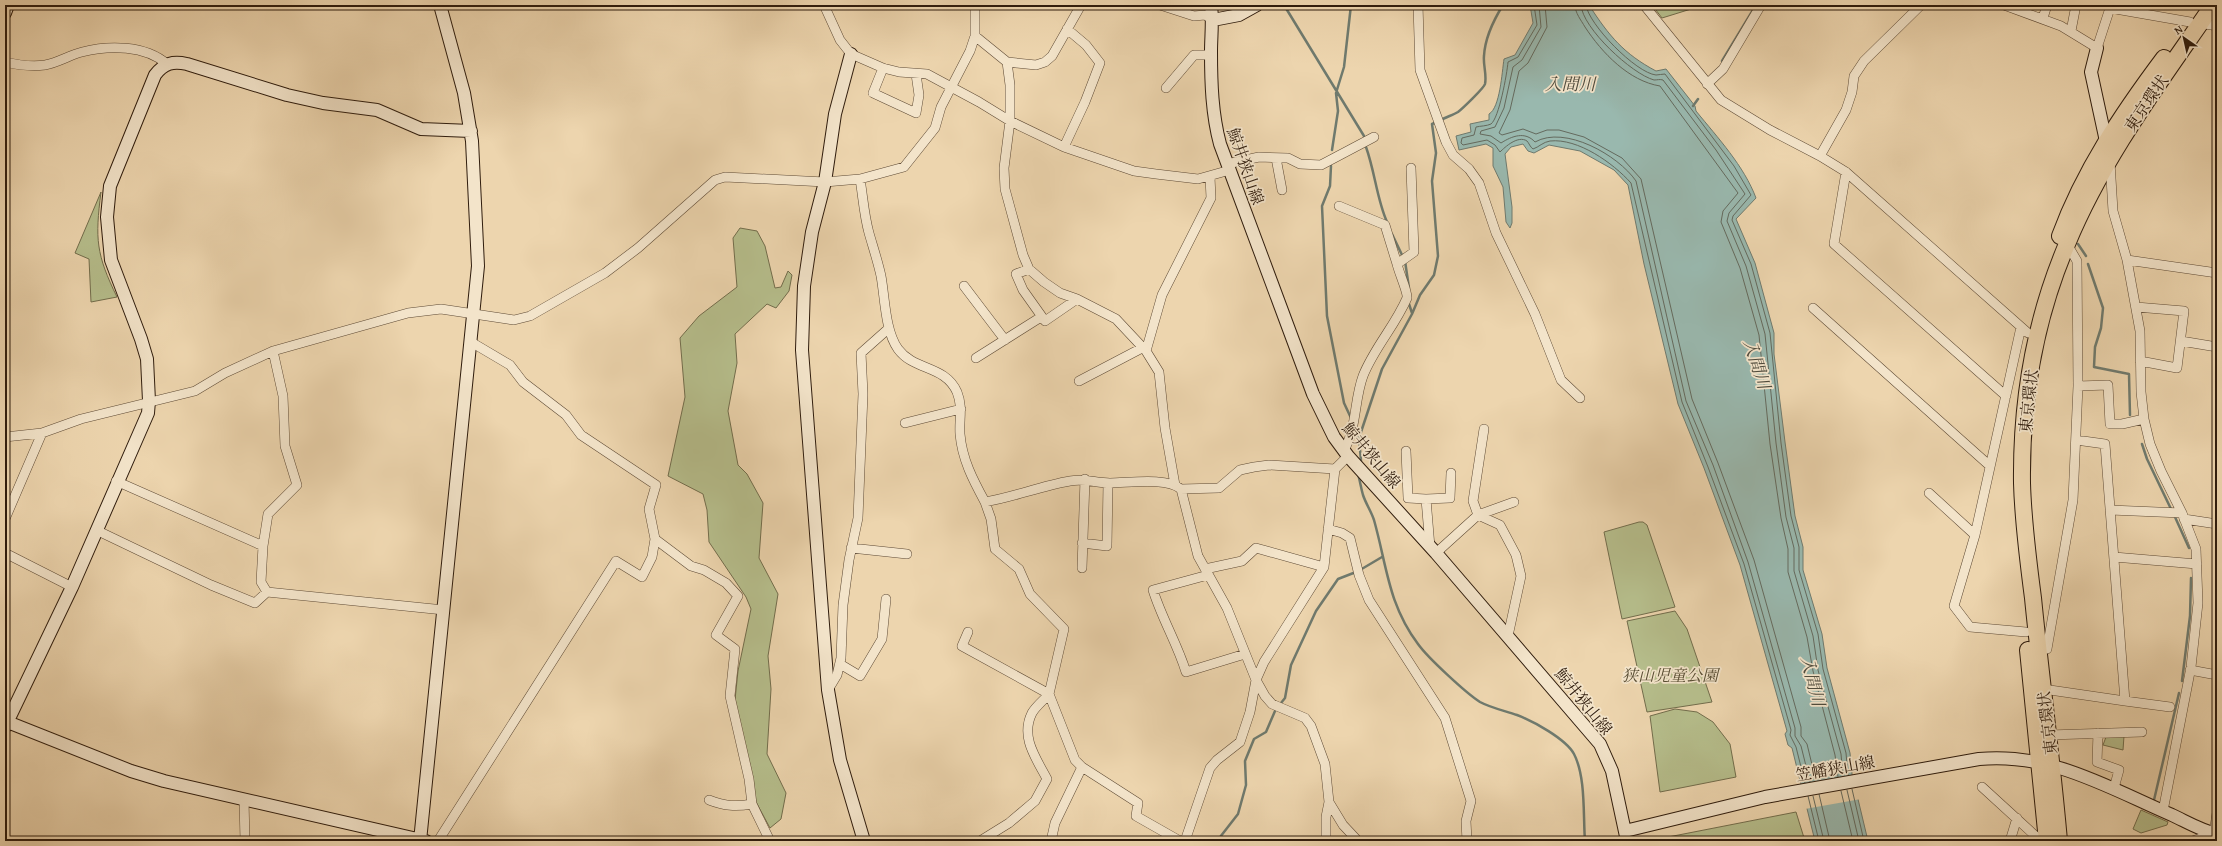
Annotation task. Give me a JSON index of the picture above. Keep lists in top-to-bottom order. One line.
{"streets":{"highway":["東京環状"],"street":["鯨井狭山線","笠幡狭山線"]},"crossings":[["東京環状","笠幡狭山線"],["鯨井狭山線","笠幡狭山線"]],"water":["入間川"],"parks":["狭山児童公園"],"north":"top left"}
